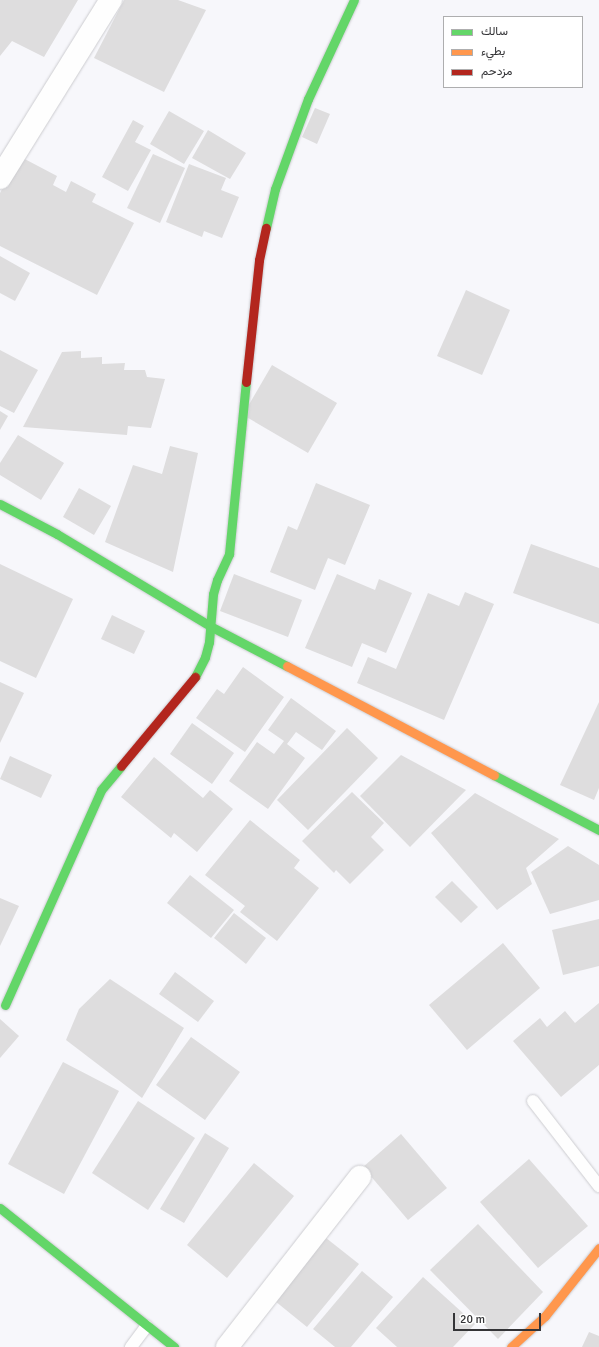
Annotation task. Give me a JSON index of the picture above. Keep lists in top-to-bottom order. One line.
{"legend":["سالك","بطيء","مزدحم"],"scale_bar":"20 m"}
